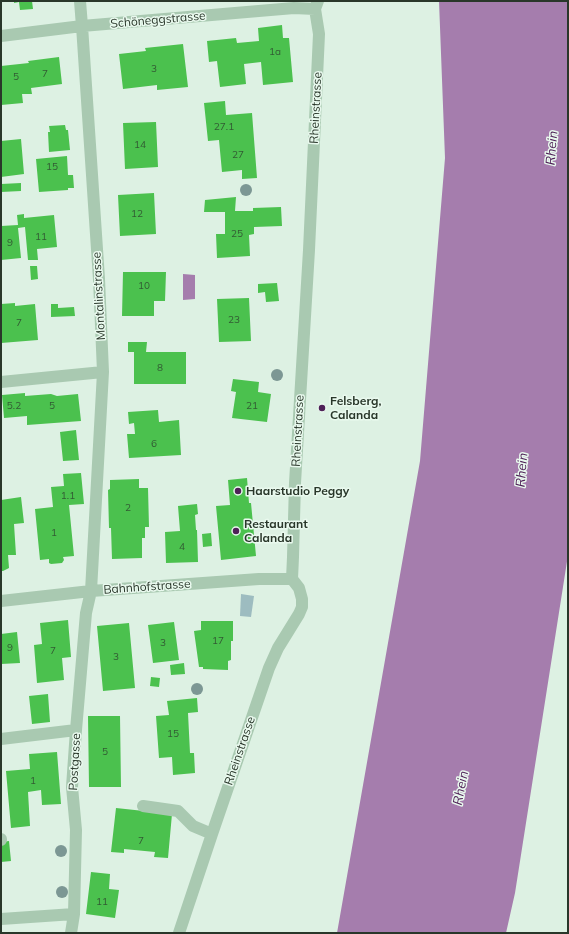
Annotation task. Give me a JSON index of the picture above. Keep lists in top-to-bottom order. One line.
{"streets":{"street":["Schöneggstrasse","Rheinstrasse","Montalinstrasse","Bahnhofstrasse","Postgasse"]},"crossings":[["Schöneggstrasse","Rheinstrasse"],["Schöneggstrasse","Montalinstrasse"],["Rheinstrasse","Bahnhofstrasse"],["Montalinstrasse","Bahnhofstrasse"],["Montalinstrasse","Postgasse"],["Bahnhofstrasse","Postgasse"]],"water":["Rhein"],"places":["Felsberg, Calanda","Haarstudio Peggy","Restaurant Calanda"],"house_numbers":["1a","3","7","5","27.1","14","27","15","12","25","11","9","10","23","7","8","5.2","5","21","6","1.1","2","1","4","17","3","9","7","3","15","5","1","7","11"]}
